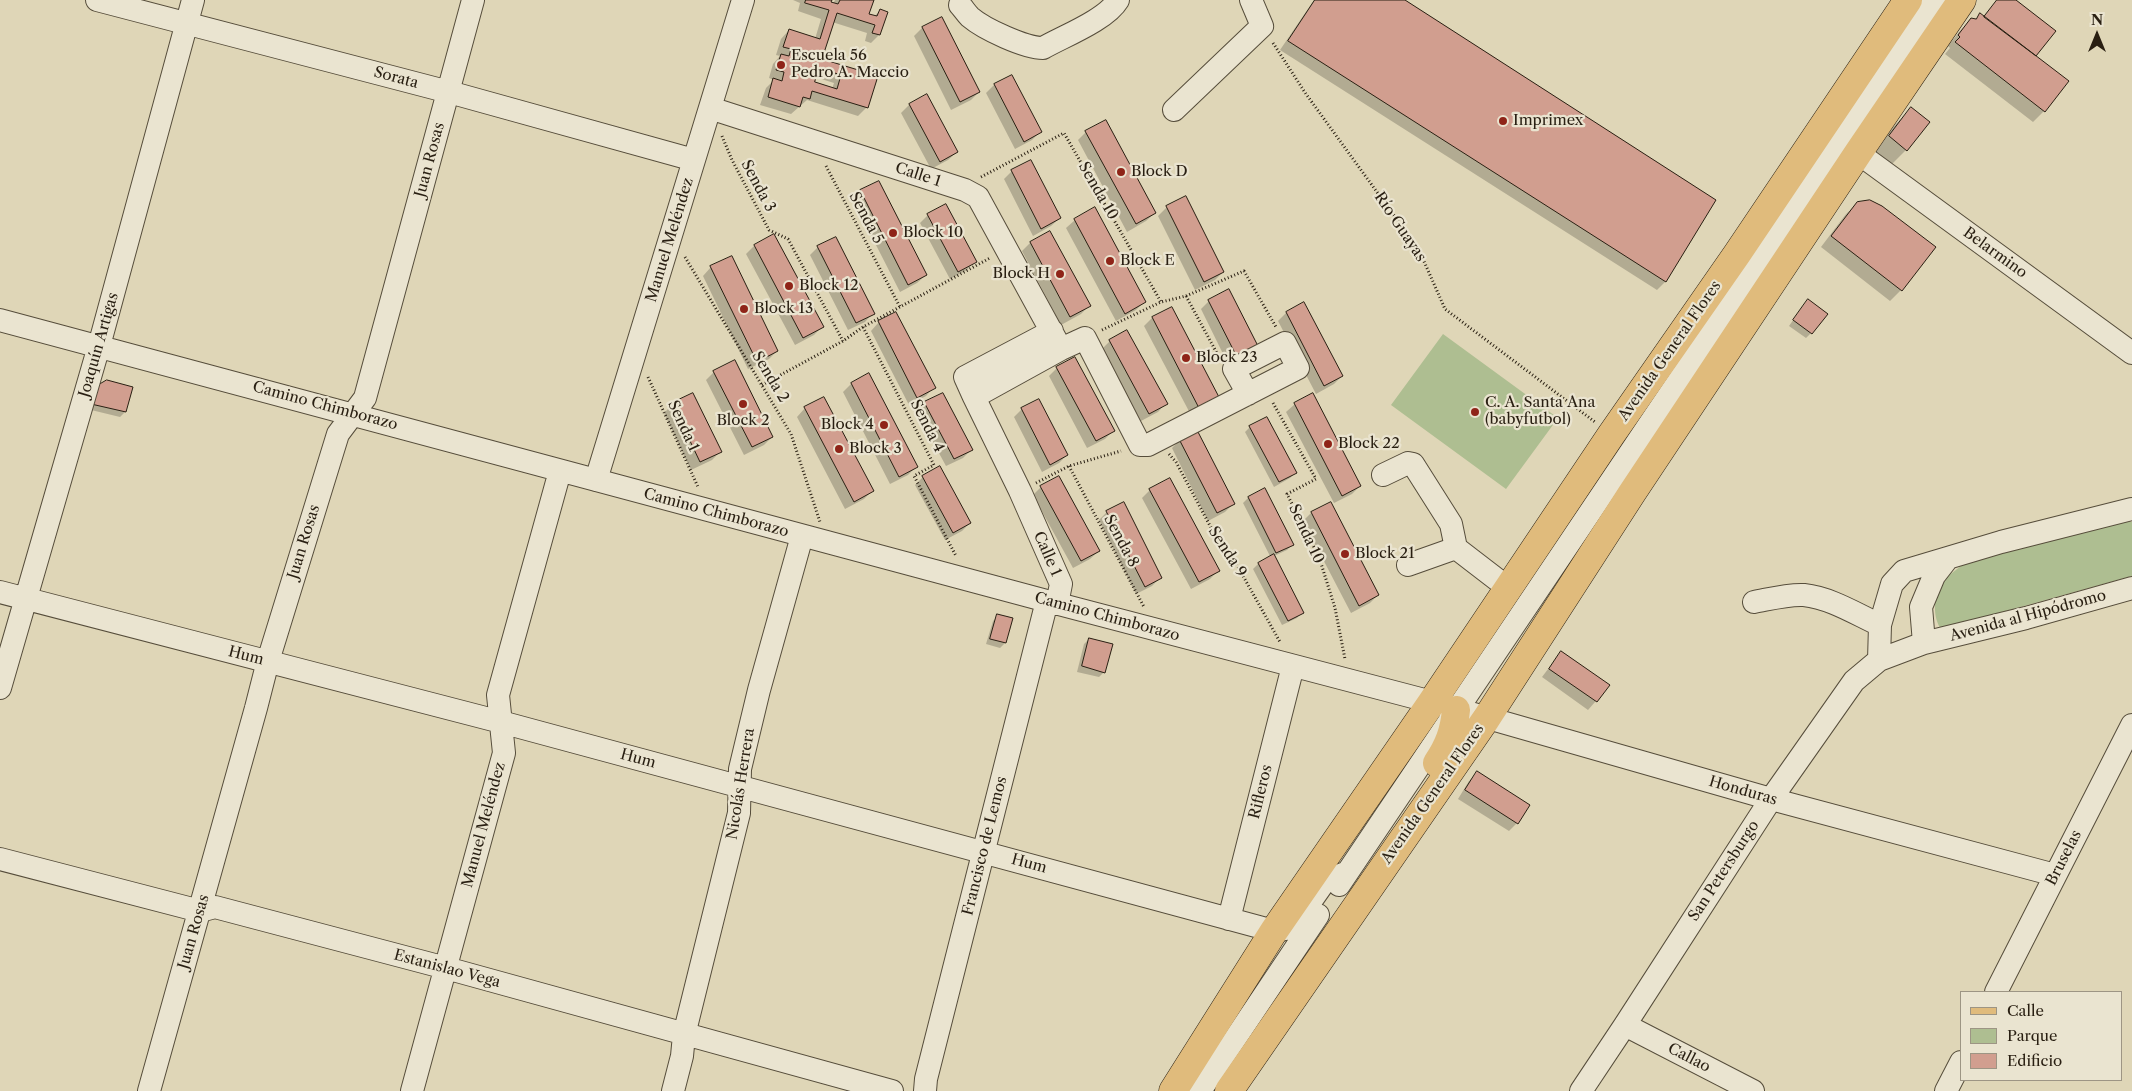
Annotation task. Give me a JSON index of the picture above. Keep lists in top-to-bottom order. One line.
{"streets":{"main road":["Avenida General Flores"],"street":["Sorata","Juan Rosas","Calle 1","Manuel Meléndez","Belarmino","Joaquín Artigas","Camino Chimborazo","Avenida al Hipódromo","Hum","Nicolás Herrera","Honduras","Rifleros","Francisco de Lemos","Bruselas","San Petersburgo","Estanislao Vega","Callao"],"path":["Senda 3","Senda 10","Senda 5","Río Guayas","Senda 2","Senda 1","Senda 4","Senda 8","Senda 9"]},"crossings":[["Sorata","Juan Rosas"],["Sorata","Manuel Meléndez"],["Sorata","Joaquín Artigas"],["Juan Rosas","Camino Chimborazo"],["Juan Rosas","Hum"],["Juan Rosas","Estanislao Vega"],["Calle 1","Senda 3"],["Calle 1","Senda 10"],["Calle 1","Senda 5"],["Calle 1","Manuel Meléndez"],["Calle 1","Camino Chimborazo"],["Calle 1","Francisco de Lemos"],["Senda 3","Manuel Meléndez"],["Senda 10","Camino Chimborazo"],["Río Guayas","Avenida General Flores"],["Manuel Meléndez","Senda 2"],["Manuel Meléndez","Camino Chimborazo"],["Manuel Meléndez","Senda 1"],["Manuel Meléndez","Hum"],["Manuel Meléndez","Estanislao Vega"],["Belarmino","Avenida General Flores"],["Joaquín Artigas","Camino Chimborazo"],["Joaquín Artigas","Hum"],["Avenida General Flores","Camino Chimborazo"],["Avenida General Flores","Hum"],["Avenida General Flores","Honduras"],["Senda 2","Camino Chimborazo"],["Camino Chimborazo","Senda 1"],["Camino Chimborazo","Senda 4"],["Camino Chimborazo","Senda 8"],["Camino Chimborazo","Senda 9"],["Camino Chimborazo","Nicolás Herrera"],["Camino Chimborazo","Honduras"],["Camino Chimborazo","Rifleros"],["Camino Chimborazo","Francisco de Lemos"],["Senda 9","Rifleros"],["Avenida al Hipódromo","San Petersburgo"],["Hum","Nicolás Herrera"],["Hum","Rifleros"],["Hum","Francisco de Lemos"],["Nicolás Herrera","Estanislao Vega"],["Honduras","Bruselas"],["Honduras","San Petersburgo"],["San Petersburgo","Callao"]],"places":["Escuela 56 Pedro A. Maccio","Imprimex","Block D","Block 10","Block E","Block H","Block 12","Block 13","Block 23","Block 2","C. A. Santa Ana (babyfutbol)","Block 4","Block 22","Block 3","Block 21"],"legend":["Calle","Parque","Edificio"],"north":"top"}
